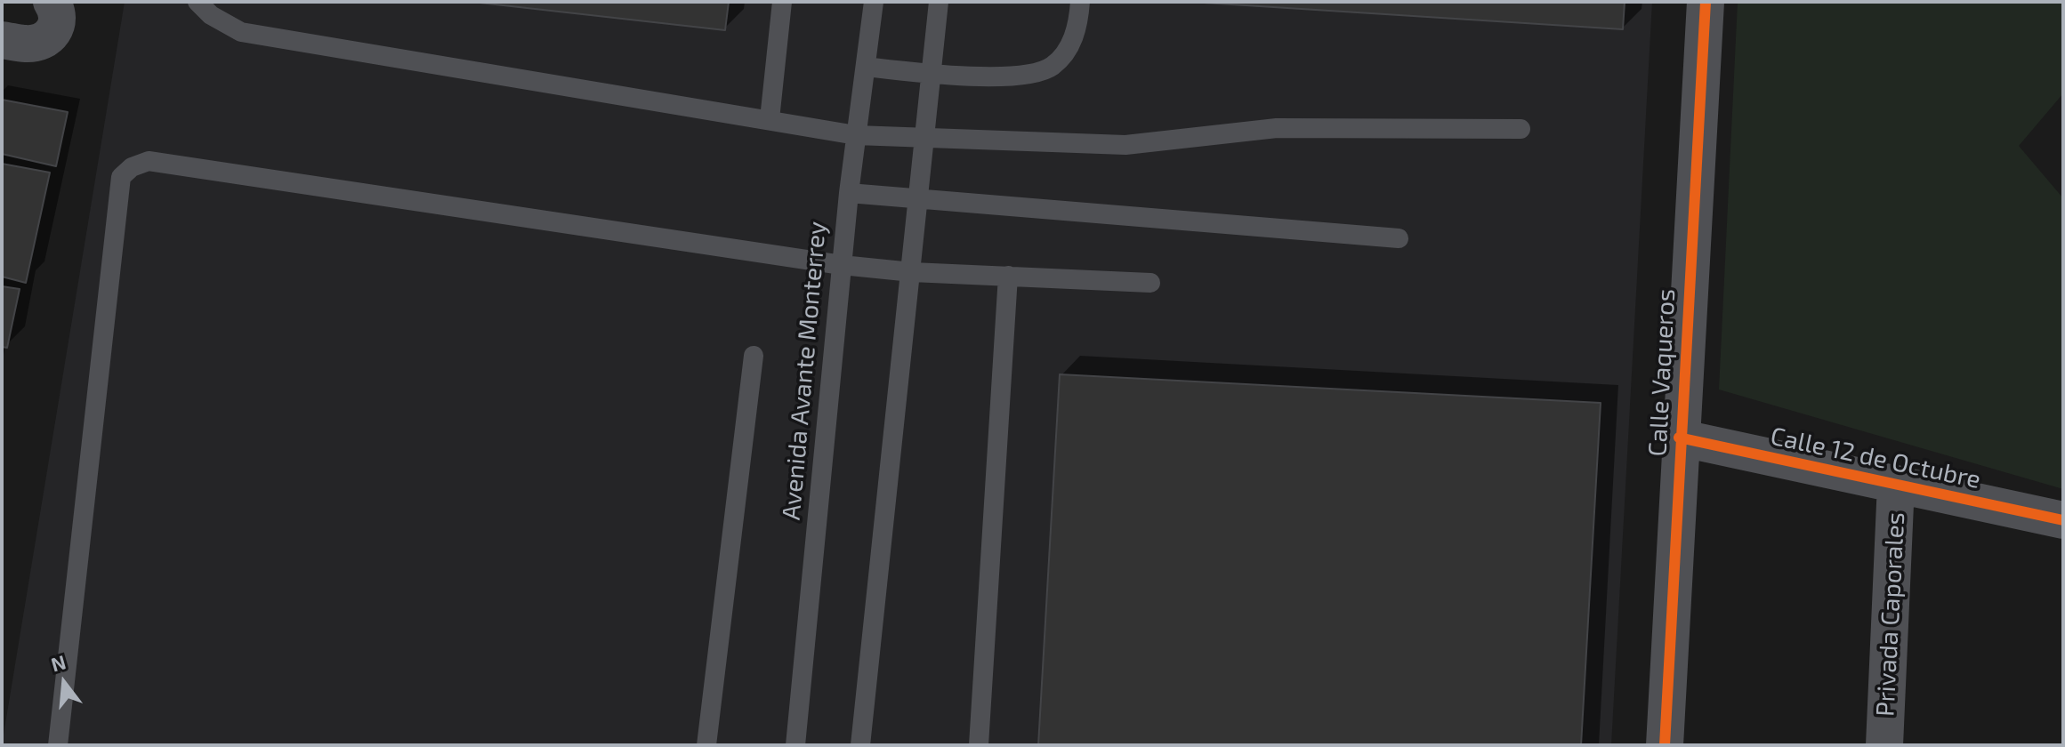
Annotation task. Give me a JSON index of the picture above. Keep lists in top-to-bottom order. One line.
{"streets":{"street":["Calle Vaqueros","Calle 12 de Octubre","Privada Caporales"],"lane":["Avenida Avante Monterrey"]},"crossings":[["Calle Vaqueros","Calle 12 de Octubre"],["Calle 12 de Octubre","Privada Caporales"]],"north":"top"}
